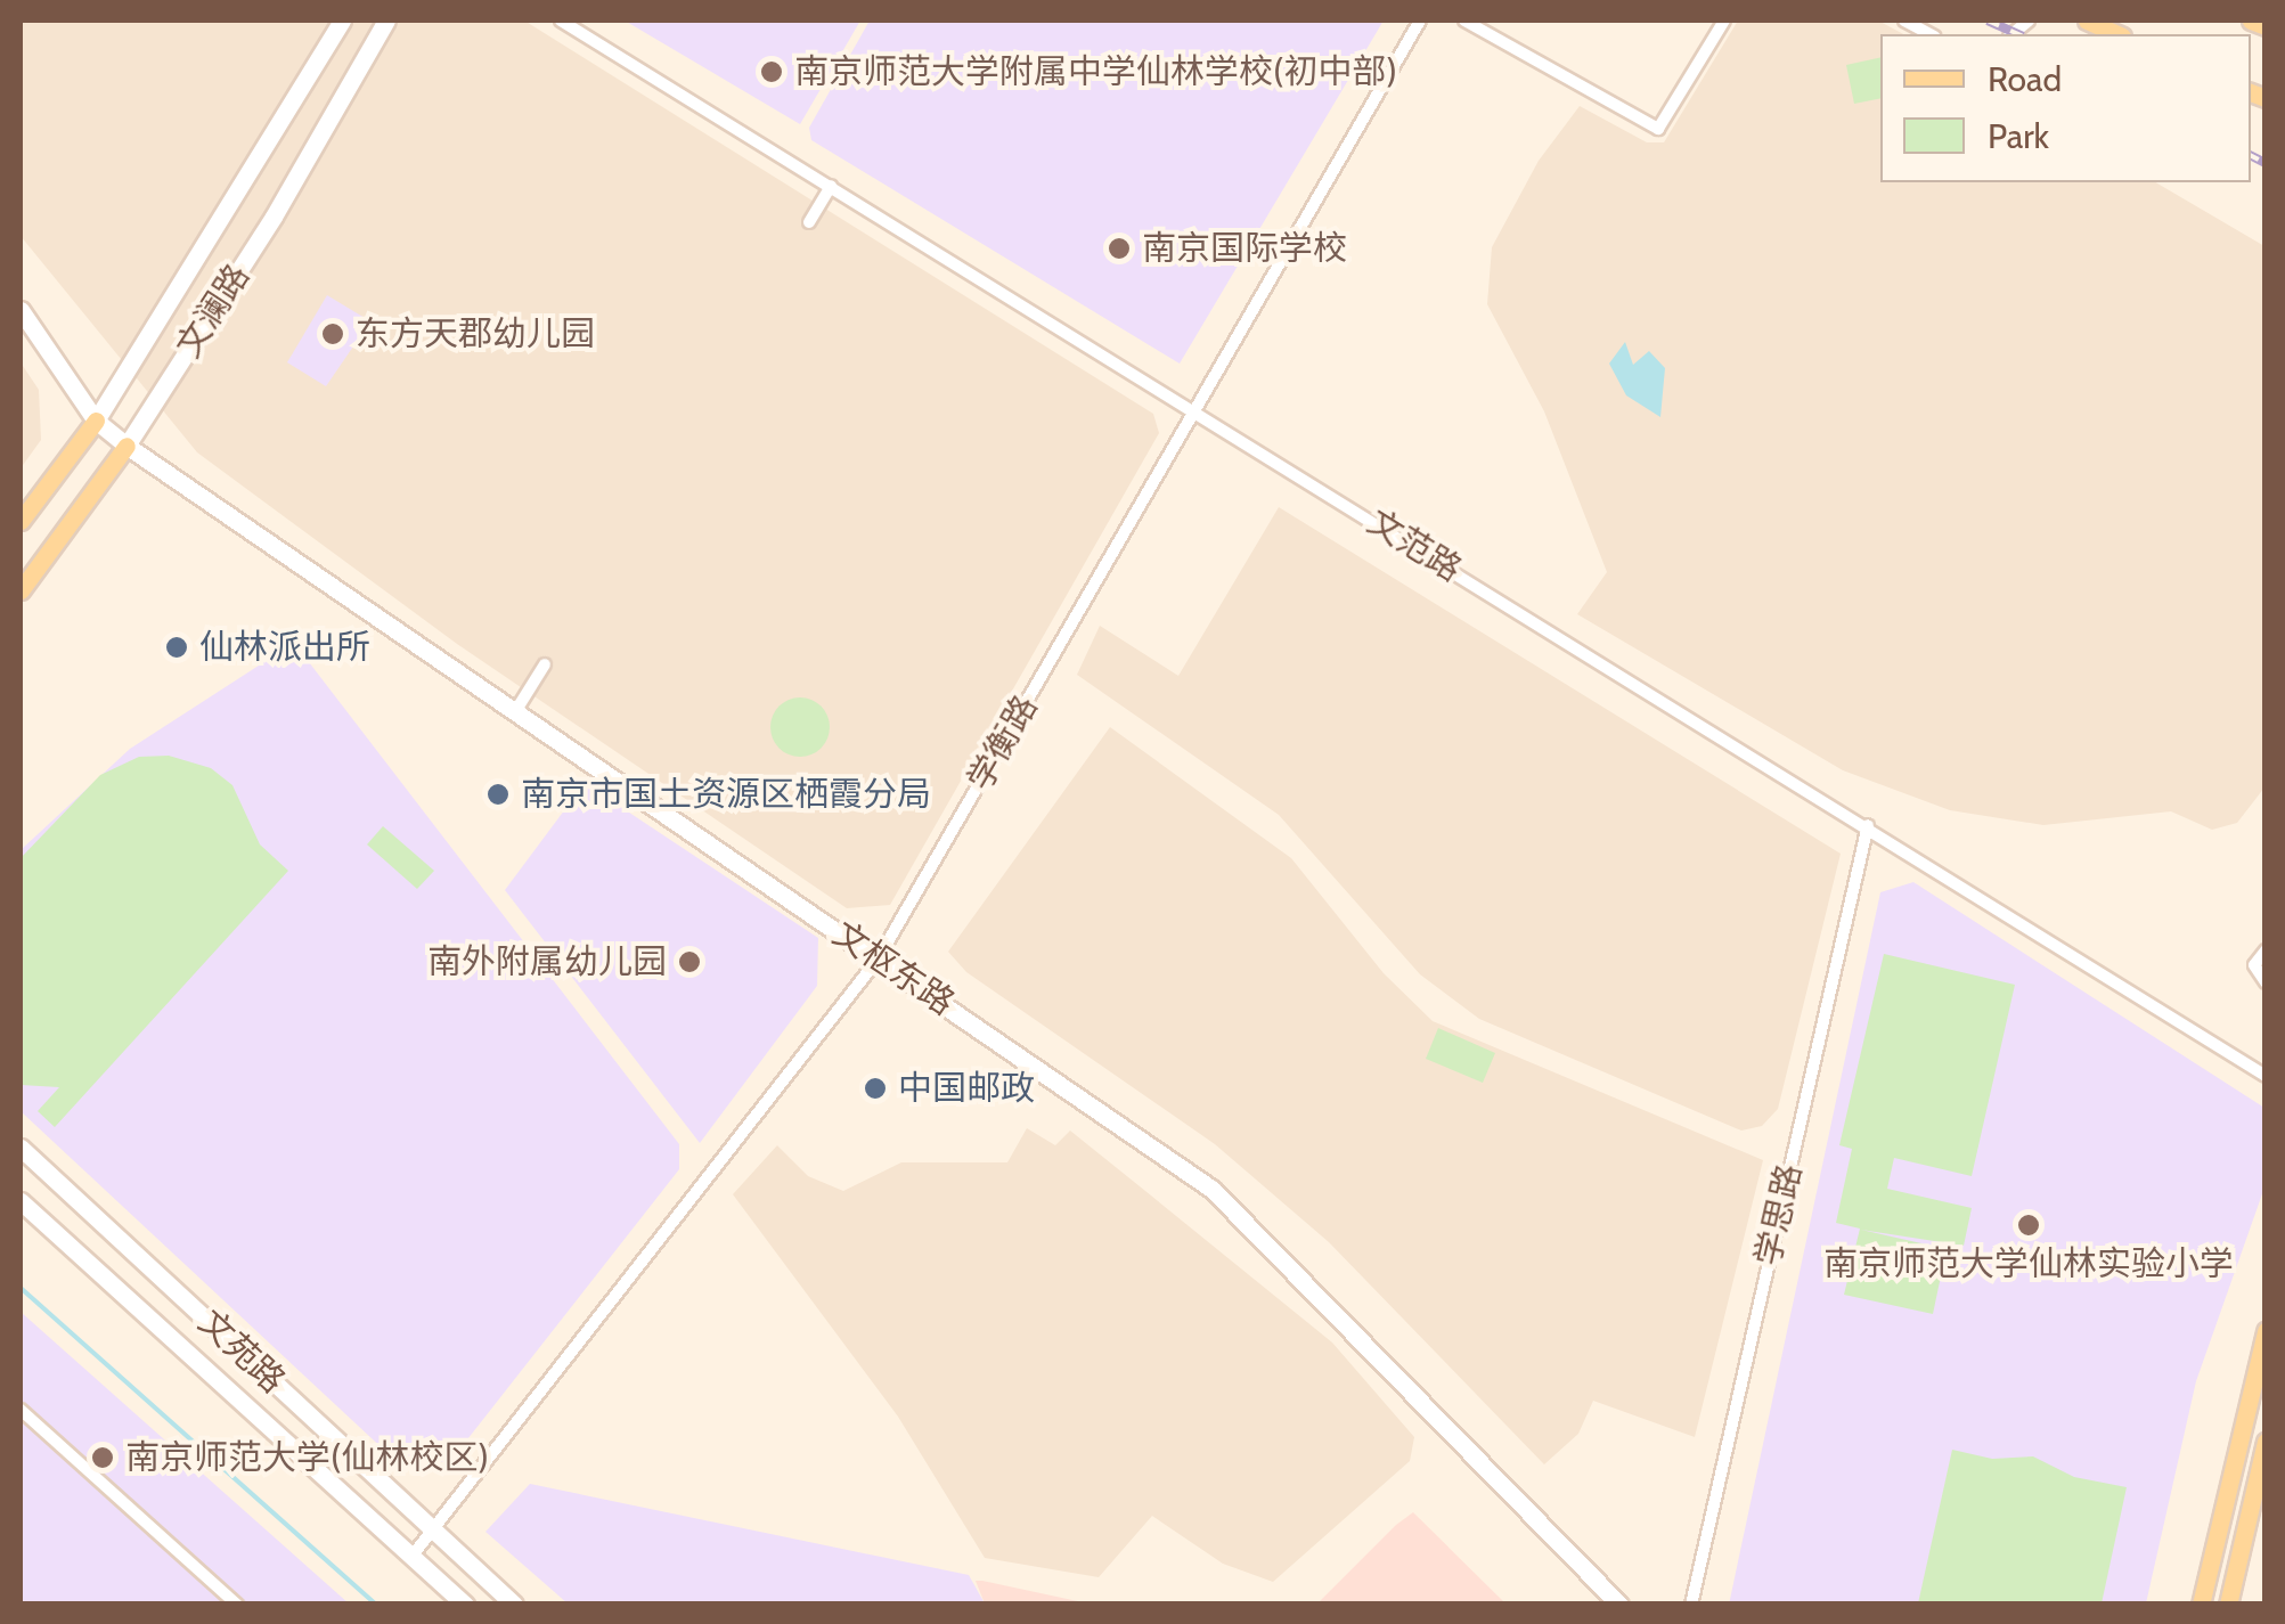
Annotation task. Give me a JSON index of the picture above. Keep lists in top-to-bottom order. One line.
{"streets":{"main road":["文澜路","文枢东路","文苑路"],"street":["文范路","学衡路","学思路"]},"crossings":[["文澜路","文枢东路"],["文范路","学衡路"],["文范路","学思路"],["学衡路","文枢东路"],["学衡路","文苑路"]],"places":["南京师范大学附属中学仙林学校(初中部)","南京国际学校","东方天郡幼儿园","仙林派出所","南京市国土资源区栖霞分局","南外附属幼儿园","中国邮政","南京师范大学仙林实验小学","南京师范大学(仙林校区)"],"legend":["Road","Park"]}
